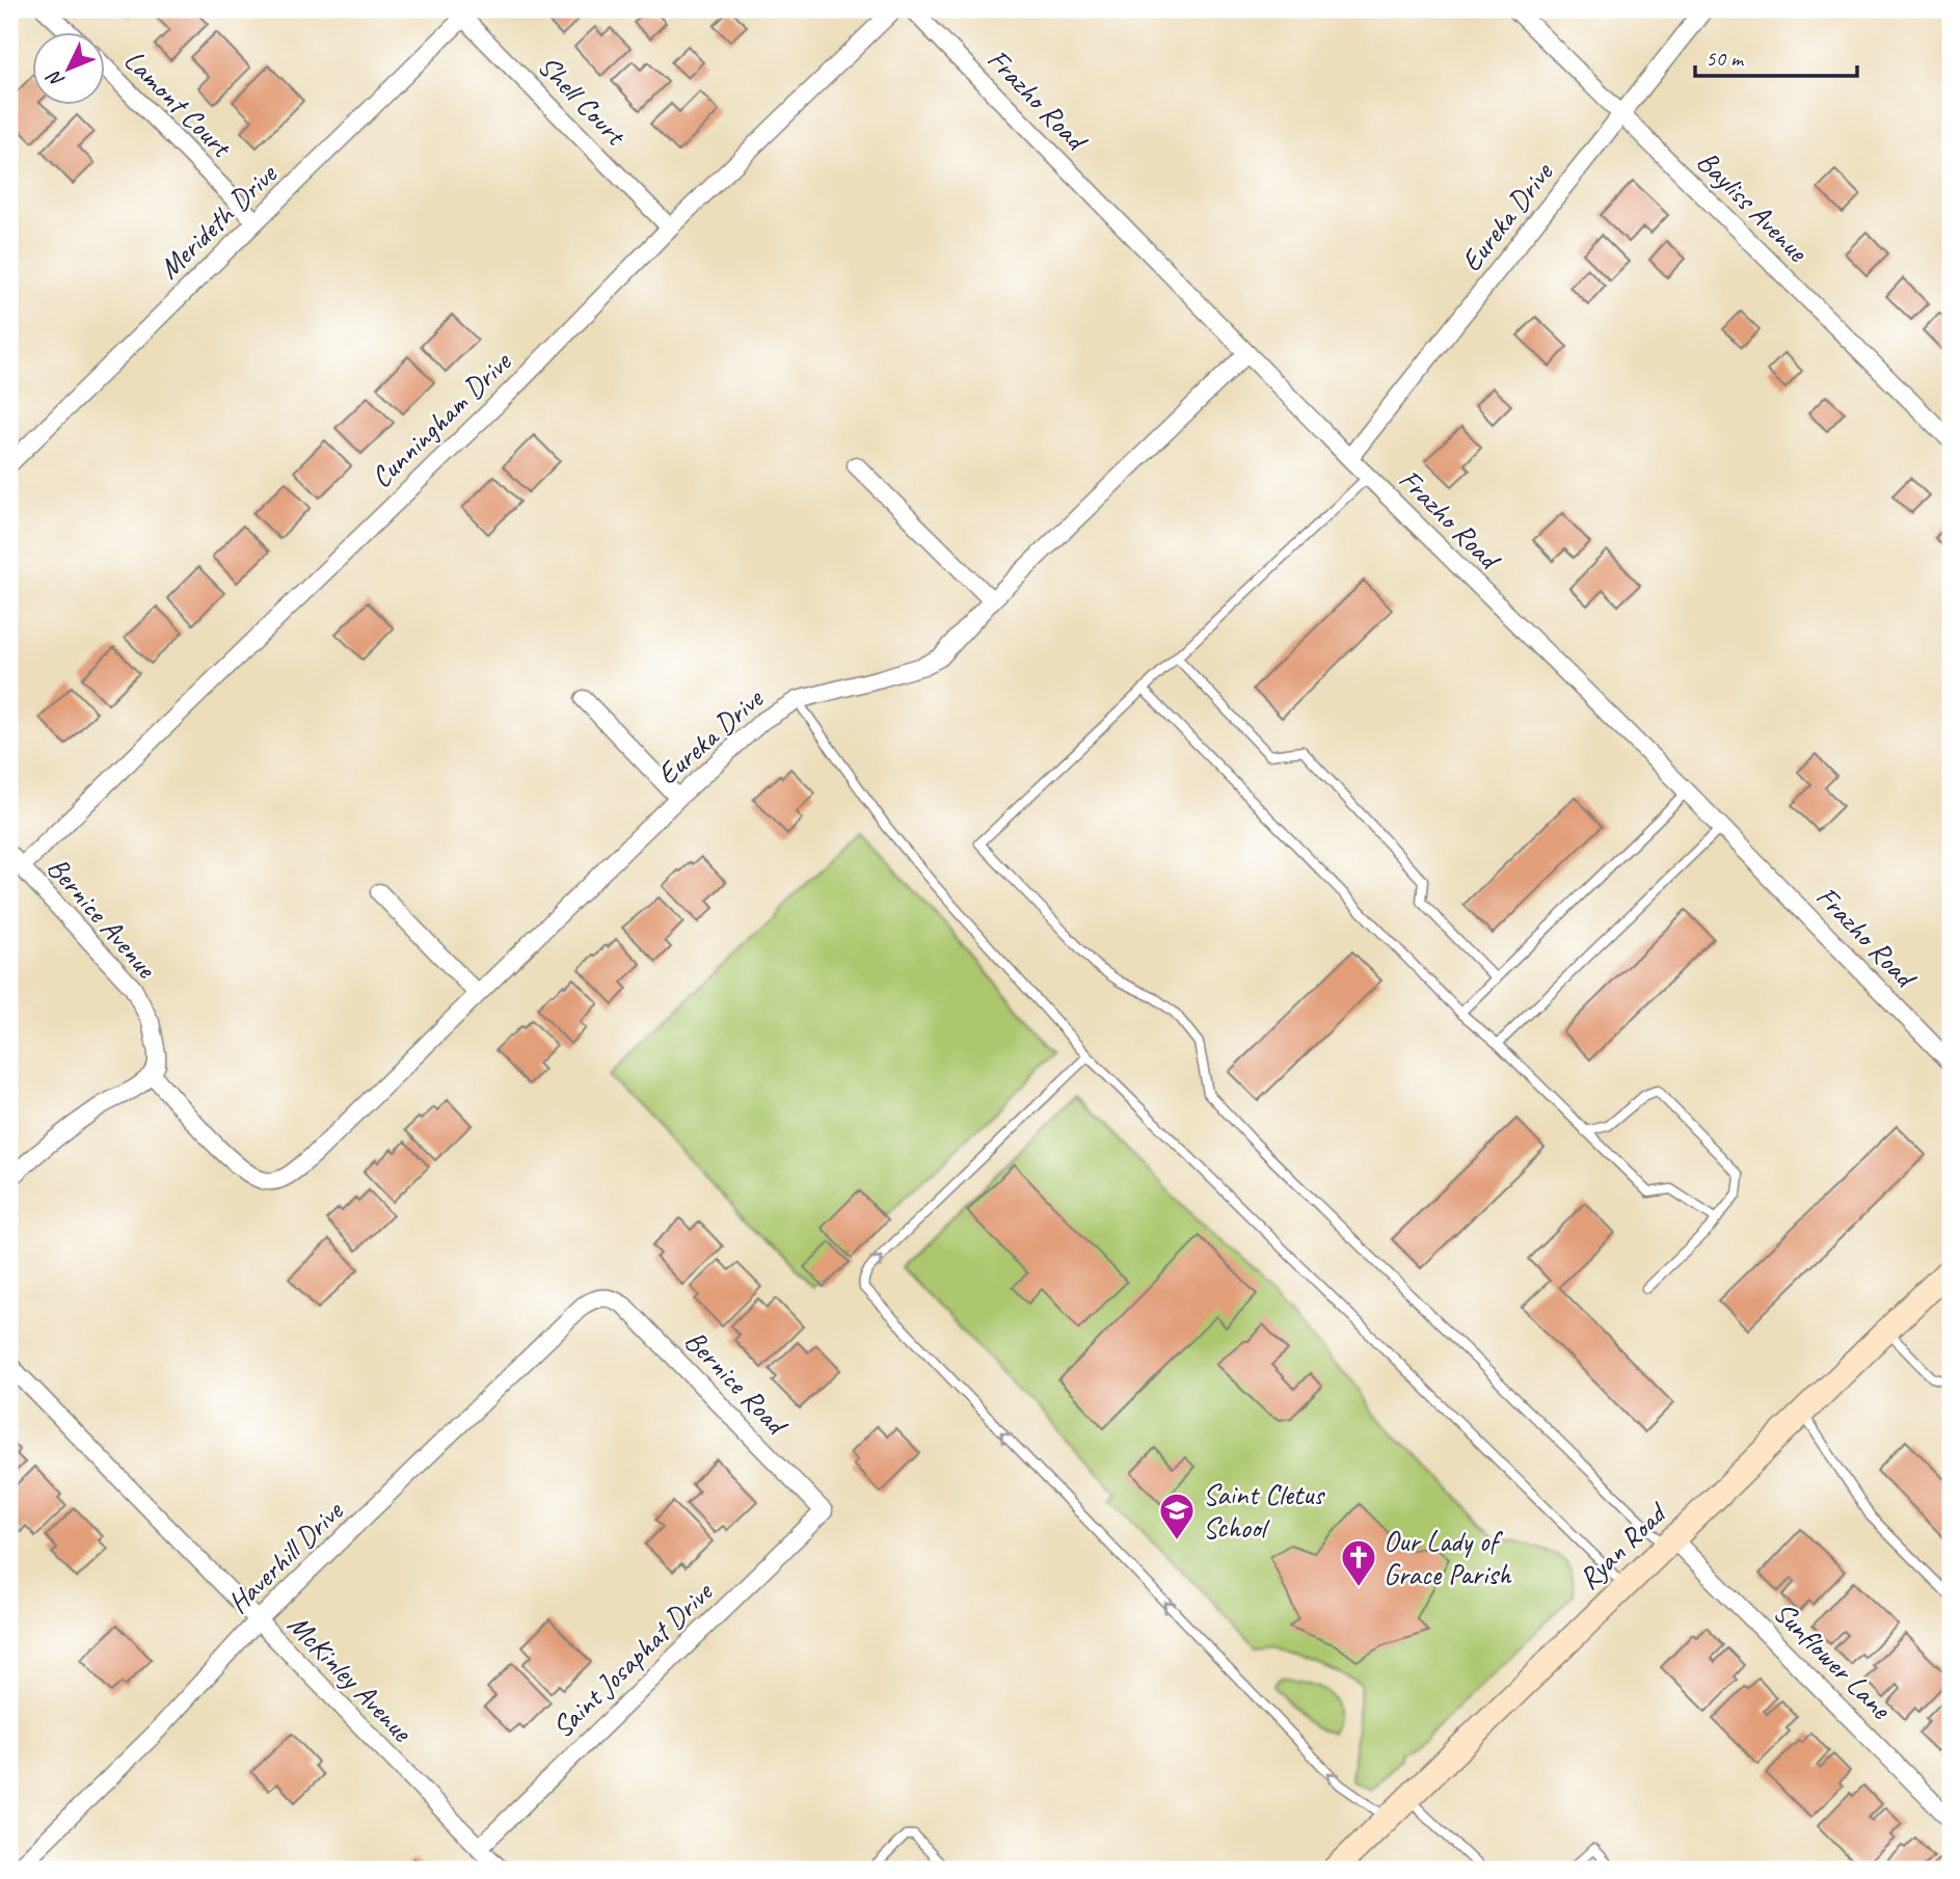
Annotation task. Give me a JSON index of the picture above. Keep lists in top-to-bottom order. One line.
{"streets":{"main road":["Ryan Road"],"street":["Frazho Road","Shell Court","Lamont Court","Bayliss Avenue","Eureka Drive","Merideth Drive","Cunningham Drive","Bernice Avenue","Bernice Road","Haverhill Drive","Saint Josaphat Drive","Sunflower Lane","McKinley Avenue"]},"crossings":[["Frazho Road","Eureka Drive"],["Shell Court","Merideth Drive"],["Shell Court","Cunningham Drive"],["Lamont Court","Merideth Drive"],["Bayliss Avenue","Eureka Drive"],["Eureka Drive","Bernice Avenue"],["Cunningham Drive","Bernice Avenue"],["Bernice Road","Haverhill Drive"],["Bernice Road","Saint Josaphat Drive"],["Ryan Road","Sunflower Lane"],["Haverhill Drive","McKinley Avenue"],["Saint Josaphat Drive","McKinley Avenue"]],"places":{"school or university":["Saint Cletus School"],"church":["Our Lady of Grace Parish"]},"scale_bar":"50 m","north":"bottom left"}
